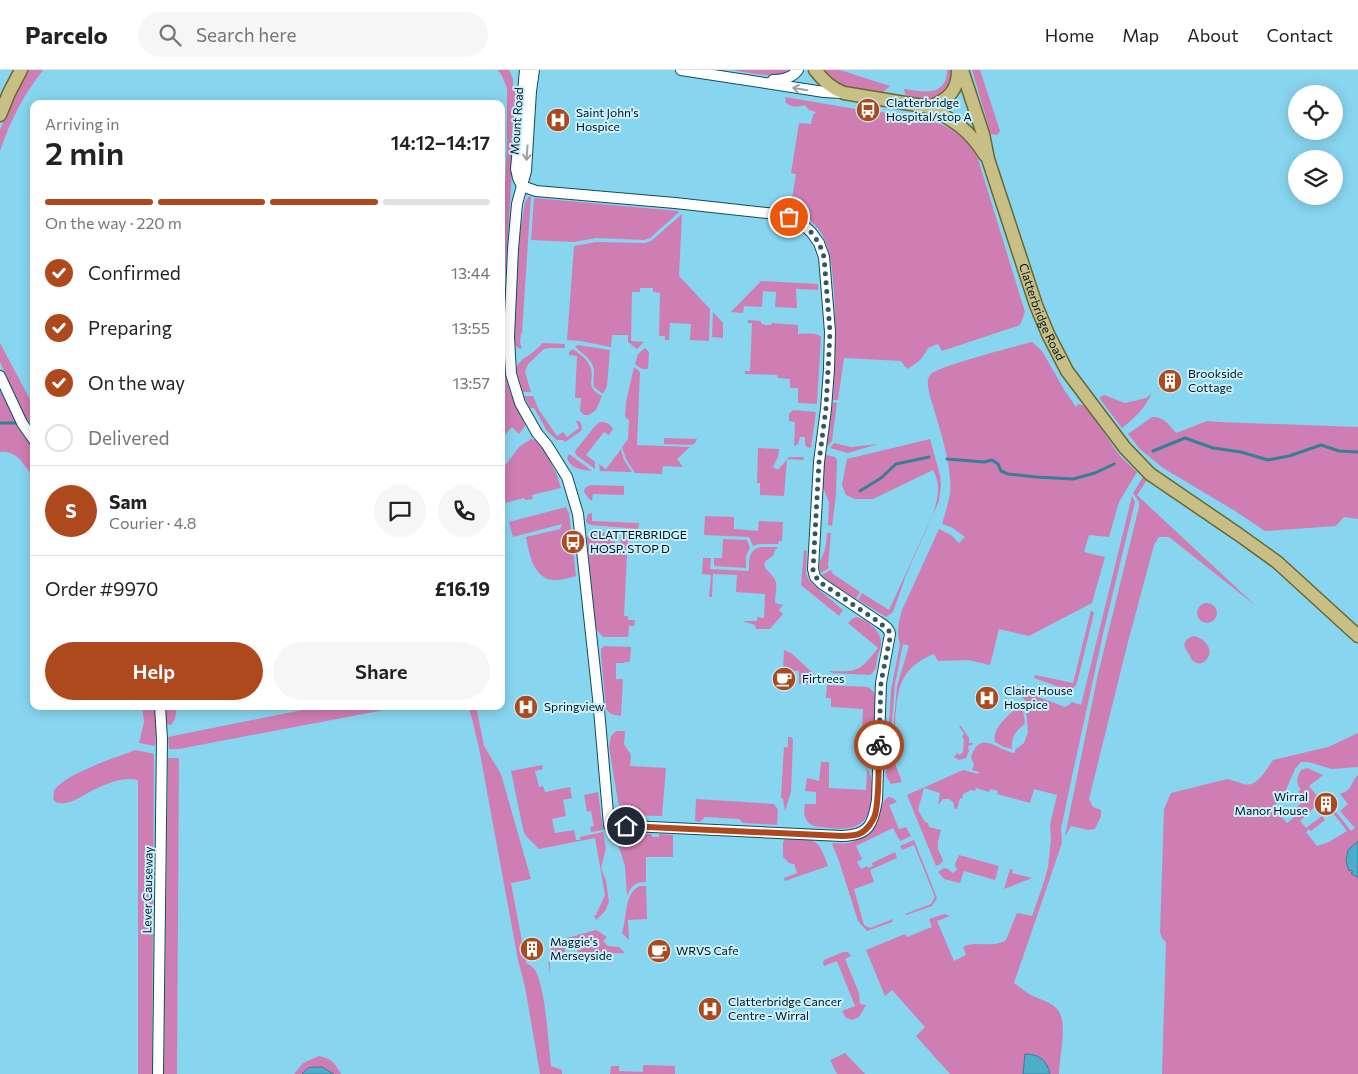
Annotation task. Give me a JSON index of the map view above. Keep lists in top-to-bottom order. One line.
{"streets":{"main road":["Clatterbridge Road"],"street":["Mount Road","Lever Causeway"]},"places":{"bus stop":["Clatterbridge Hospital/stop A","CLATTERBRIDGE HOSP. STOP D"],"hospital":["Saint John's Hospice","Claire House Hospice","Springview","Clatterbridge Cancer Centre - Wirral"],"building":["Brookside Cottage","Wirral Manor House","Maggie's Merseyside"],"cafe":["Firtrees","WRVS Cafe"]},"page":{"header":"Parcelo","search":"Search here","nav":["Home","Map","About","Contact"],"heading":["2 min","Arriving in","14:12–14:17"],"panel":["Sam","Courier · 4.8","Order #9970","£16.19"],"bar":"On the way · 220 m","list":[["Confirmed","13:44"],["Preparing","13:55"],["On the way","13:57"],"Delivered"],"round":"S","buttons":["Help","Share"]}}
